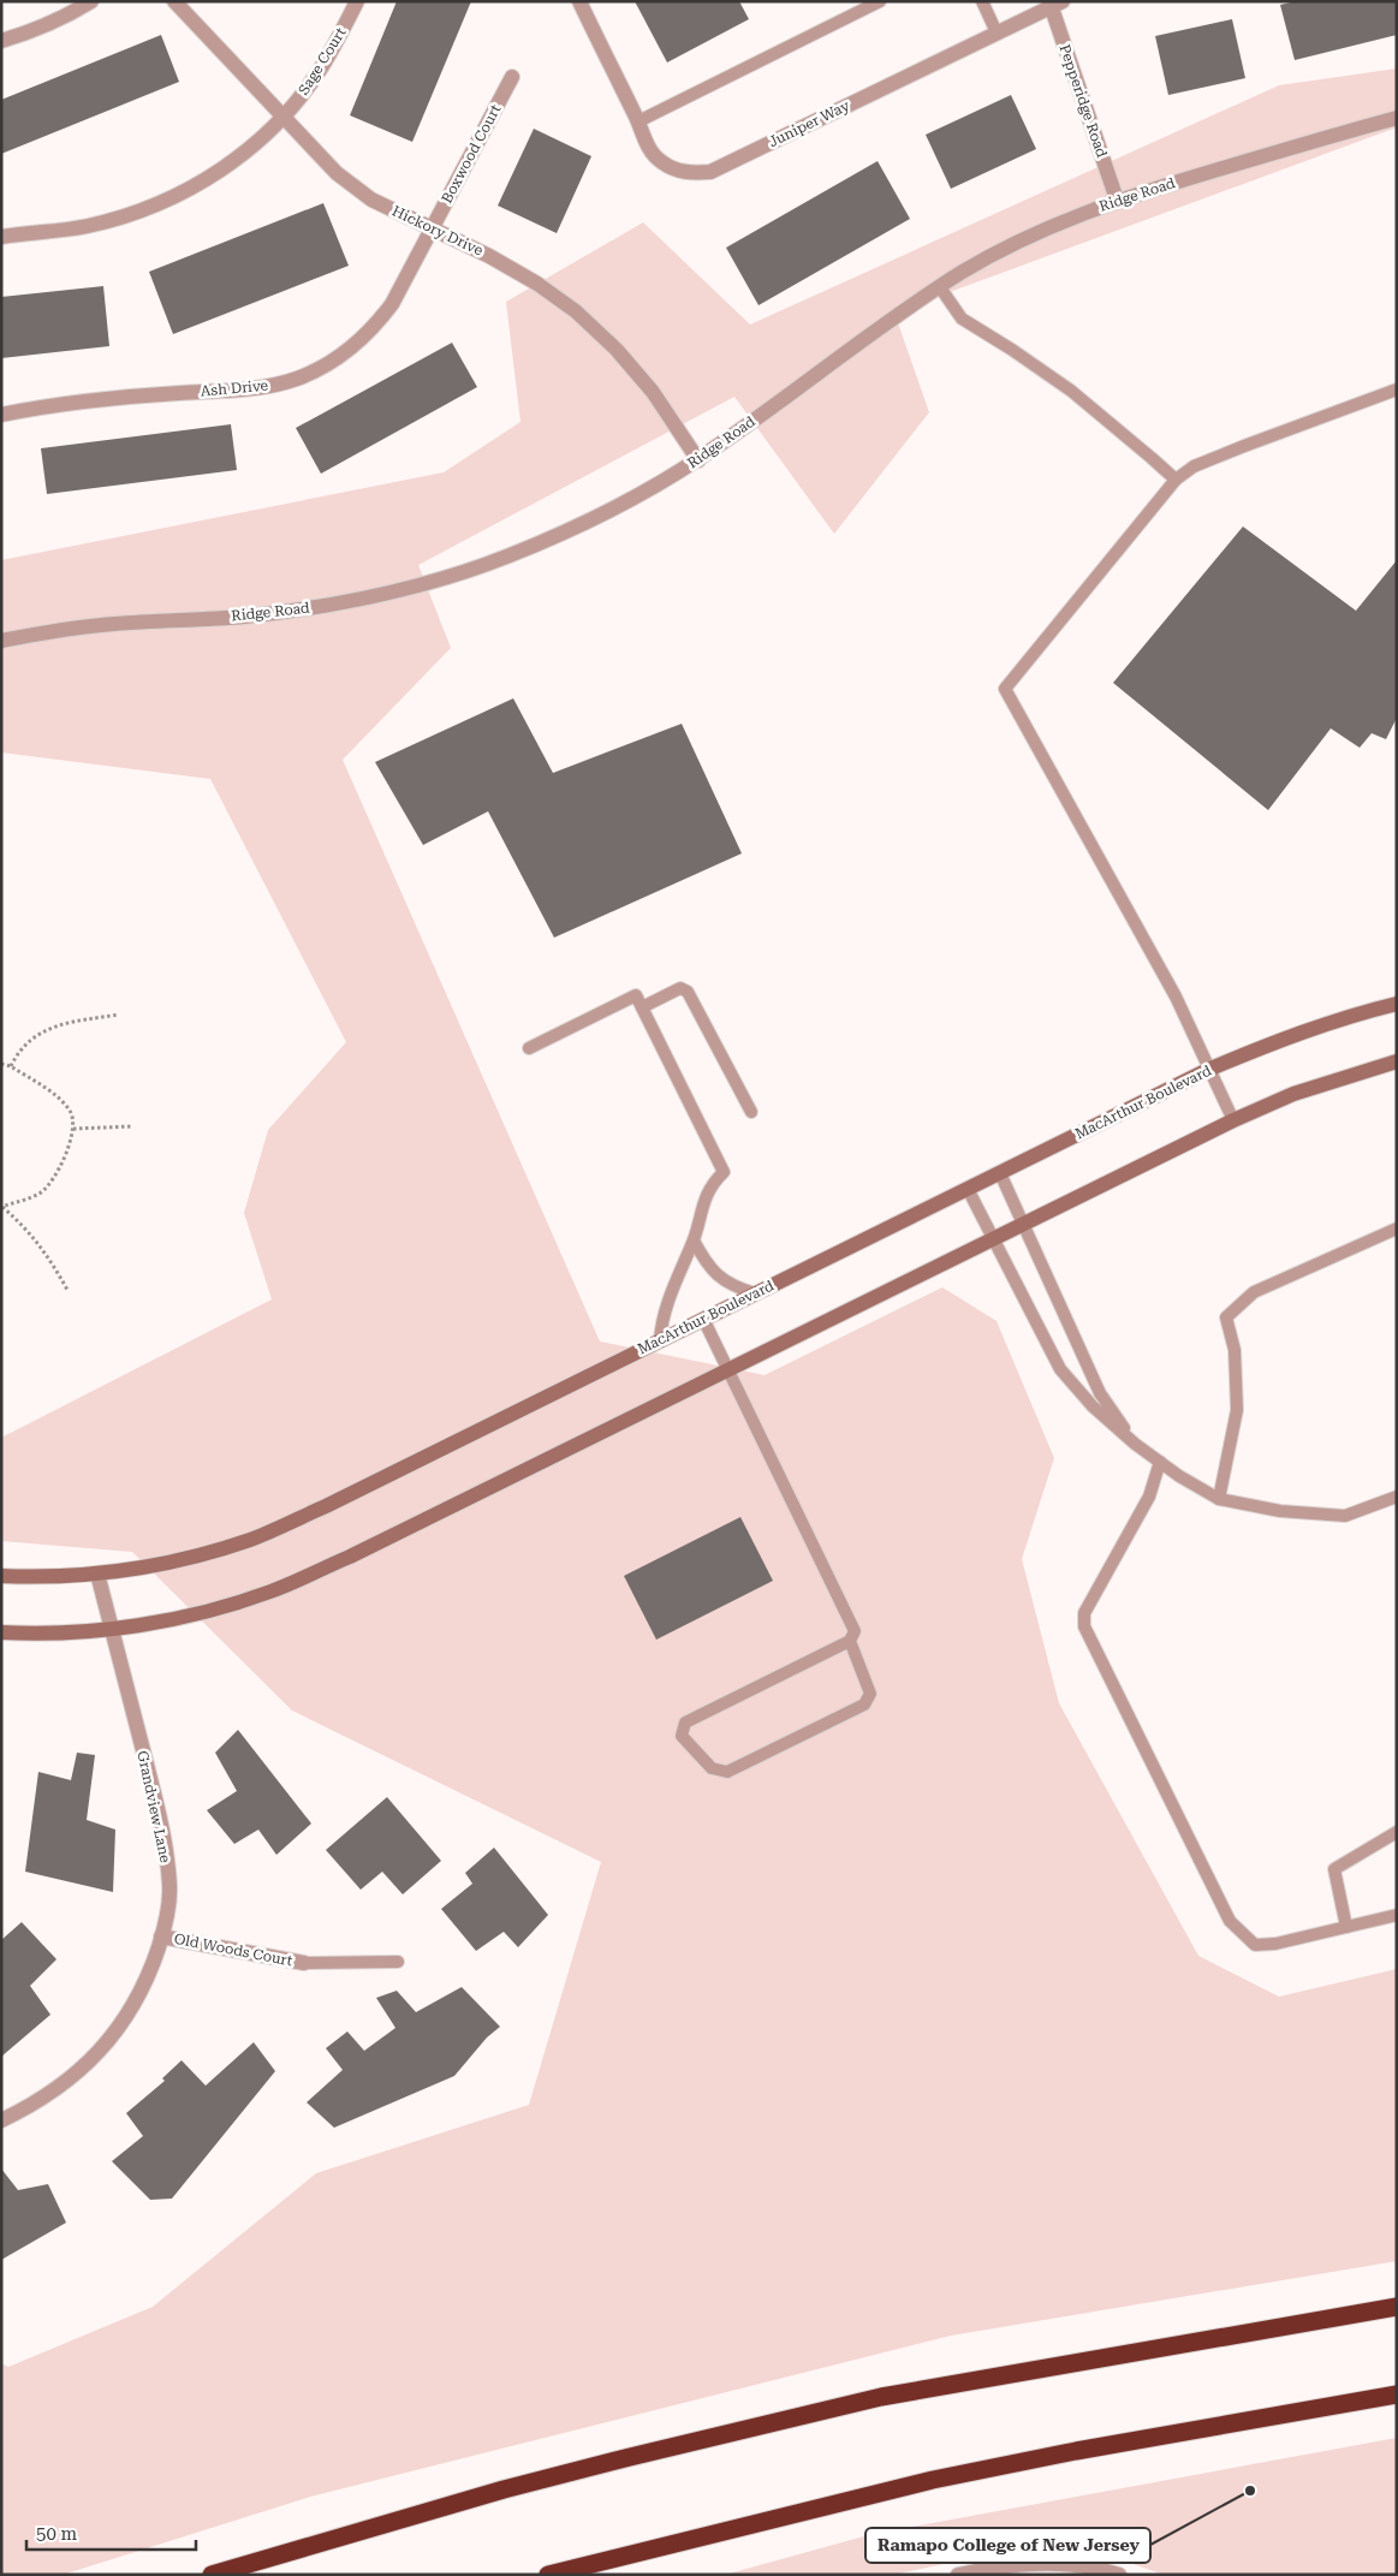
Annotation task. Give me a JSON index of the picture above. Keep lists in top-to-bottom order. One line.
{"streets":{"main road":["MacArthur Boulevard"],"street":["Sage Court","Pepperidge Road","Juniper Way","Boxwood Court","Ridge Road","Hickory Drive","Ash Drive","Grandview Lane","Old Woods Court"]},"crossings":[["Sage Court","Hickory Drive"],["Pepperidge Road","Juniper Way"],["Pepperidge Road","Ridge Road"],["Boxwood Court","Hickory Drive"],["Boxwood Court","Ash Drive"],["Ridge Road","Hickory Drive"],["Hickory Drive","Ash Drive"],["MacArthur Boulevard","Grandview Lane"],["Grandview Lane","Old Woods Court"]],"places":["Ramapo College of New Jersey"],"scale_bar":"50 m"}
